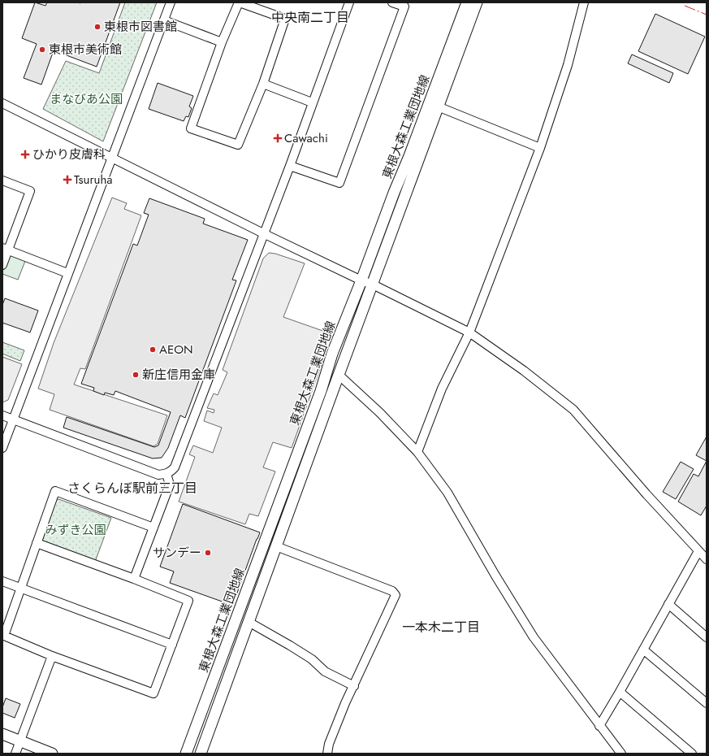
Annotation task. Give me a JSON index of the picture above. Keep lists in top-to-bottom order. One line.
{"streets":{"main road":["東根大森工業団地線"]},"districts":["中央南二丁目","さくらんぼ駅前三丁目","一本木二丁目"],"parks":["まなびあ公園","みずき公園"],"places":{"other":["東根市図書館","東根市美術館","AEON","新庄信用金庫","サンデー"],"health":["Cawachi","ひかり皮膚科","Tsuruha"]}}
